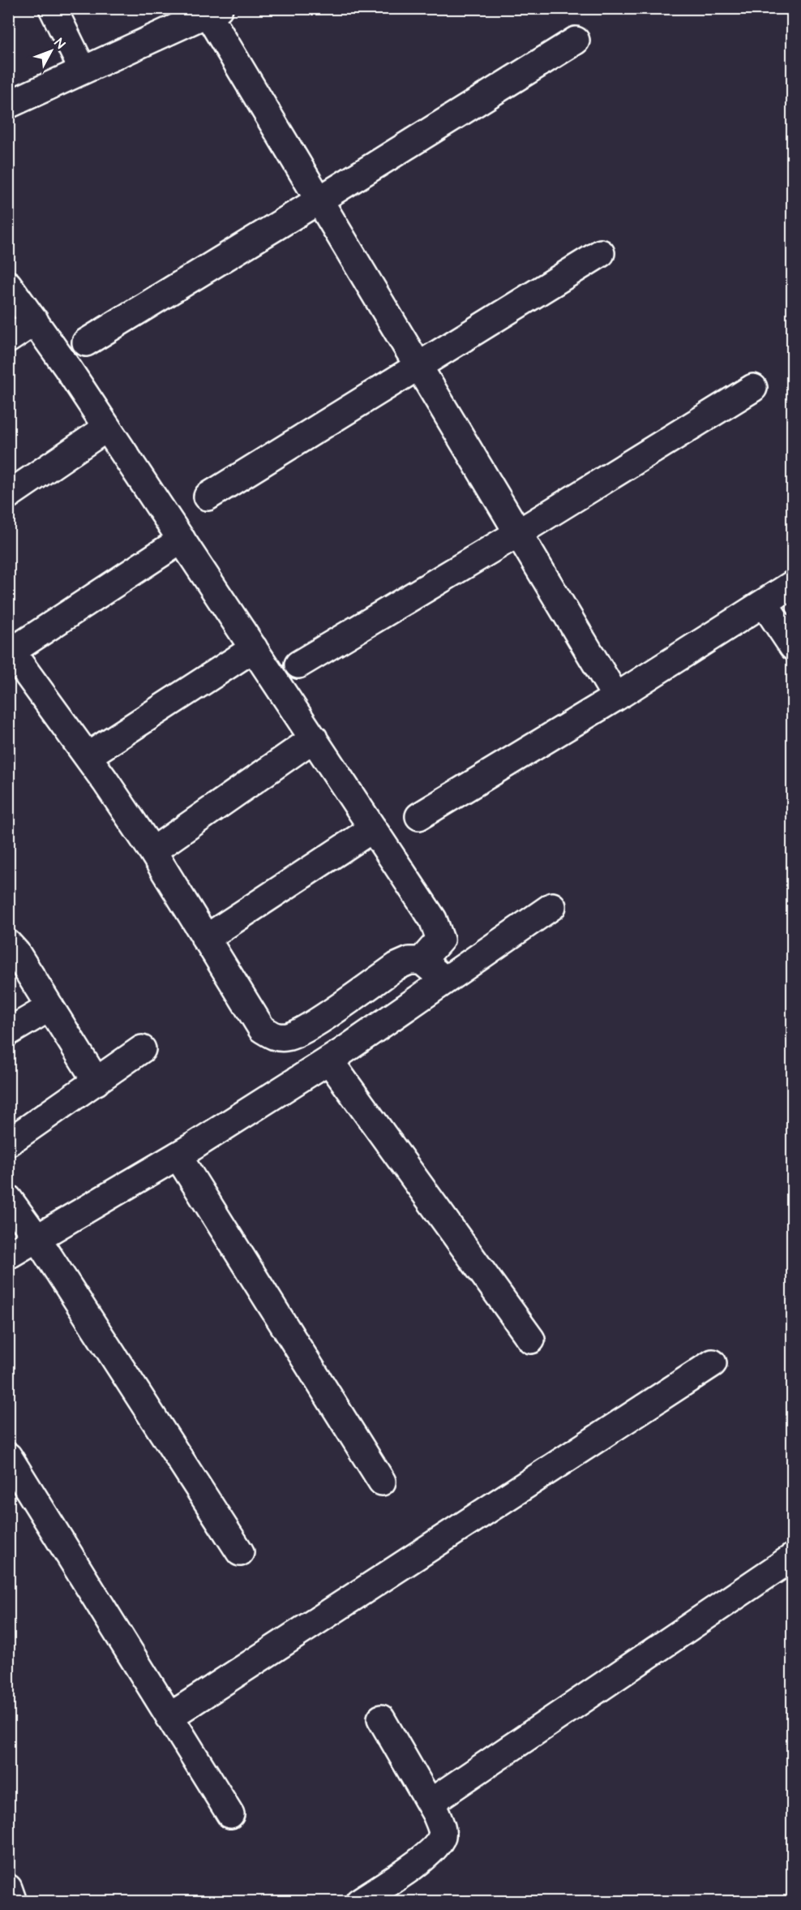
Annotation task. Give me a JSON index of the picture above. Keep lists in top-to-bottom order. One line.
{"north":"top right"}
